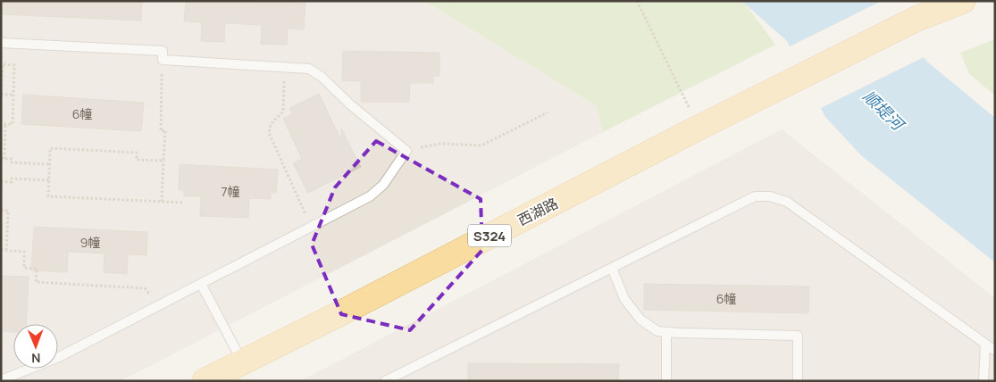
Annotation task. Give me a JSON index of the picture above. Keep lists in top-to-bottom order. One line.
{"streets":{"main road":["西湖路","S324"]},"water":["顺堤河"],"house_numbers":["6幢","7幢","9幢","6幢"],"north":"bottom"}
